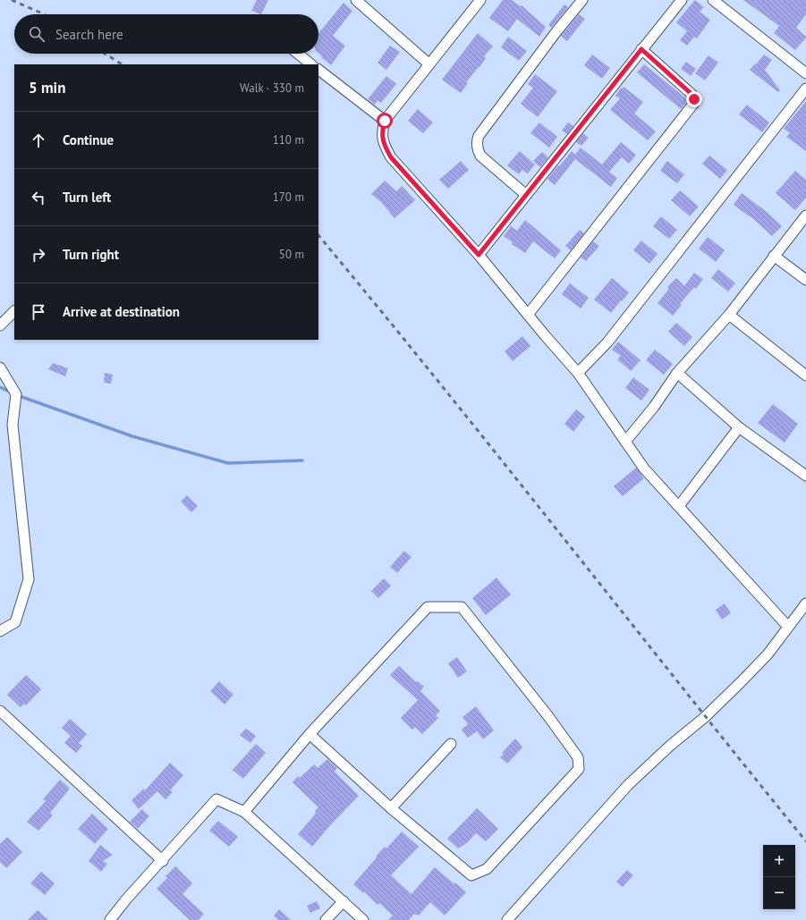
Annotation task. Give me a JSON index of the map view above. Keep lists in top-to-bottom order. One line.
{"page":{"search":"Search here","heading":["5 min","Walk · 330 m"],"list":[["Continue","110 m"],["Turn left","170 m"],["Turn right","50 m"],"Arrive at destination"],"map_buttons":["+","−"]}}
